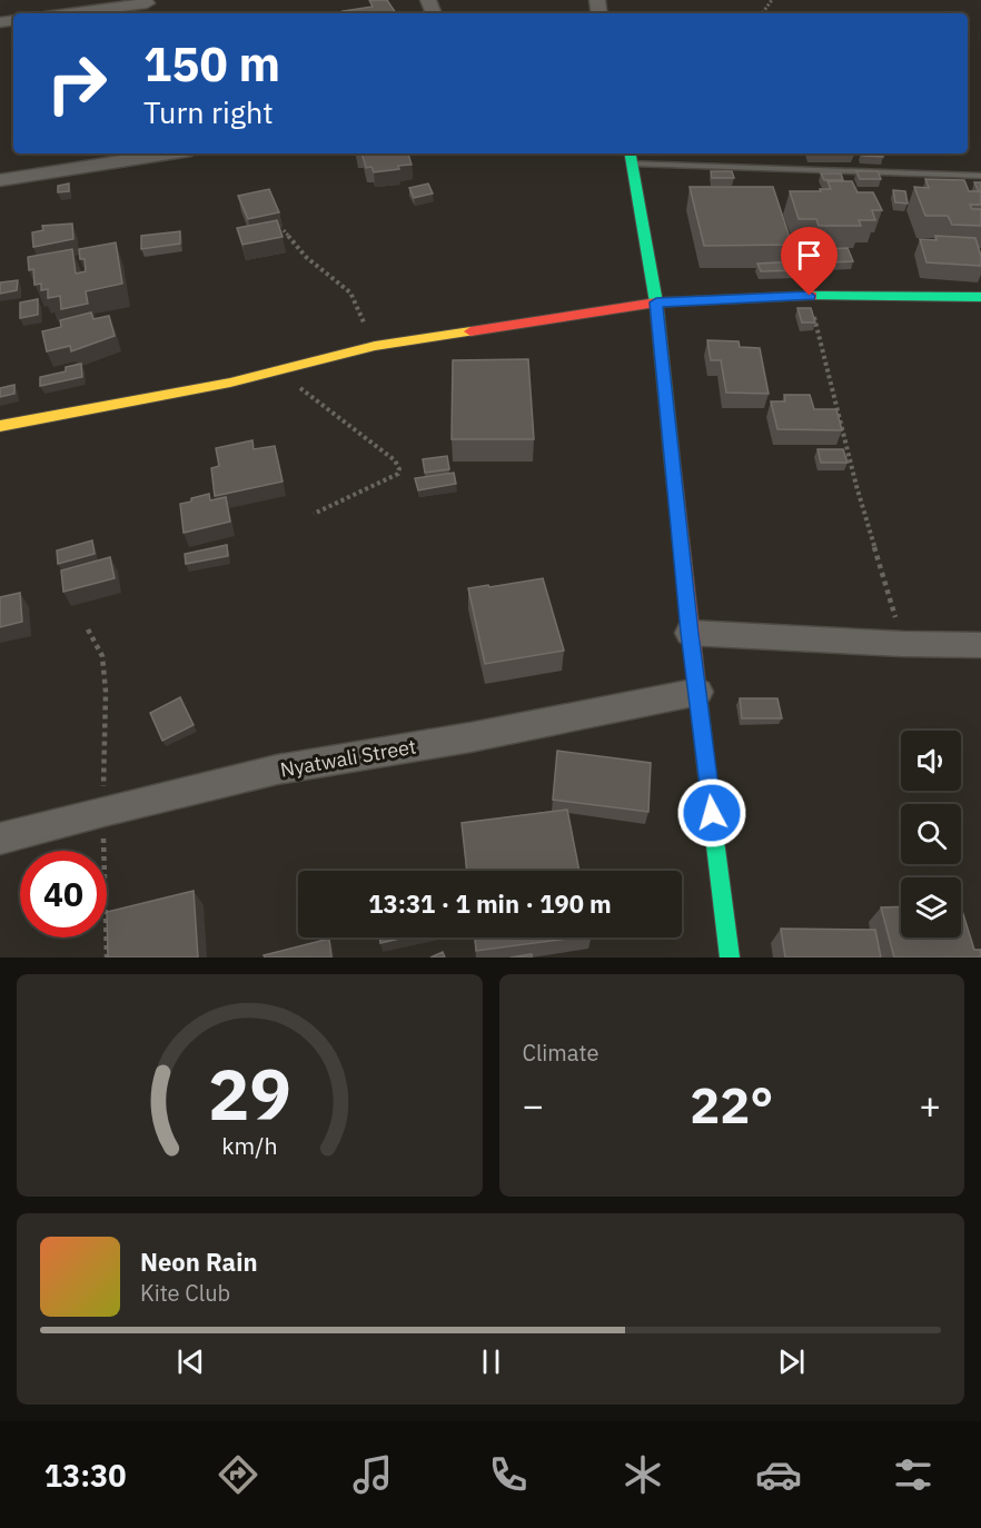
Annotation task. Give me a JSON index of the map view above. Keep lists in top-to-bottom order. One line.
{"streets":{"street":["Nyatwali Street"]},"page":{"turn":["150 m","Turn right"],"limit":"40","trip":"13:31 · 1 min · 190 m","tile":"Climate","heat":["−","22°","+"],"song":["Neon Rain","Kite Club"],"tabs":"13:30","gauge":["29","km/h"]}}
